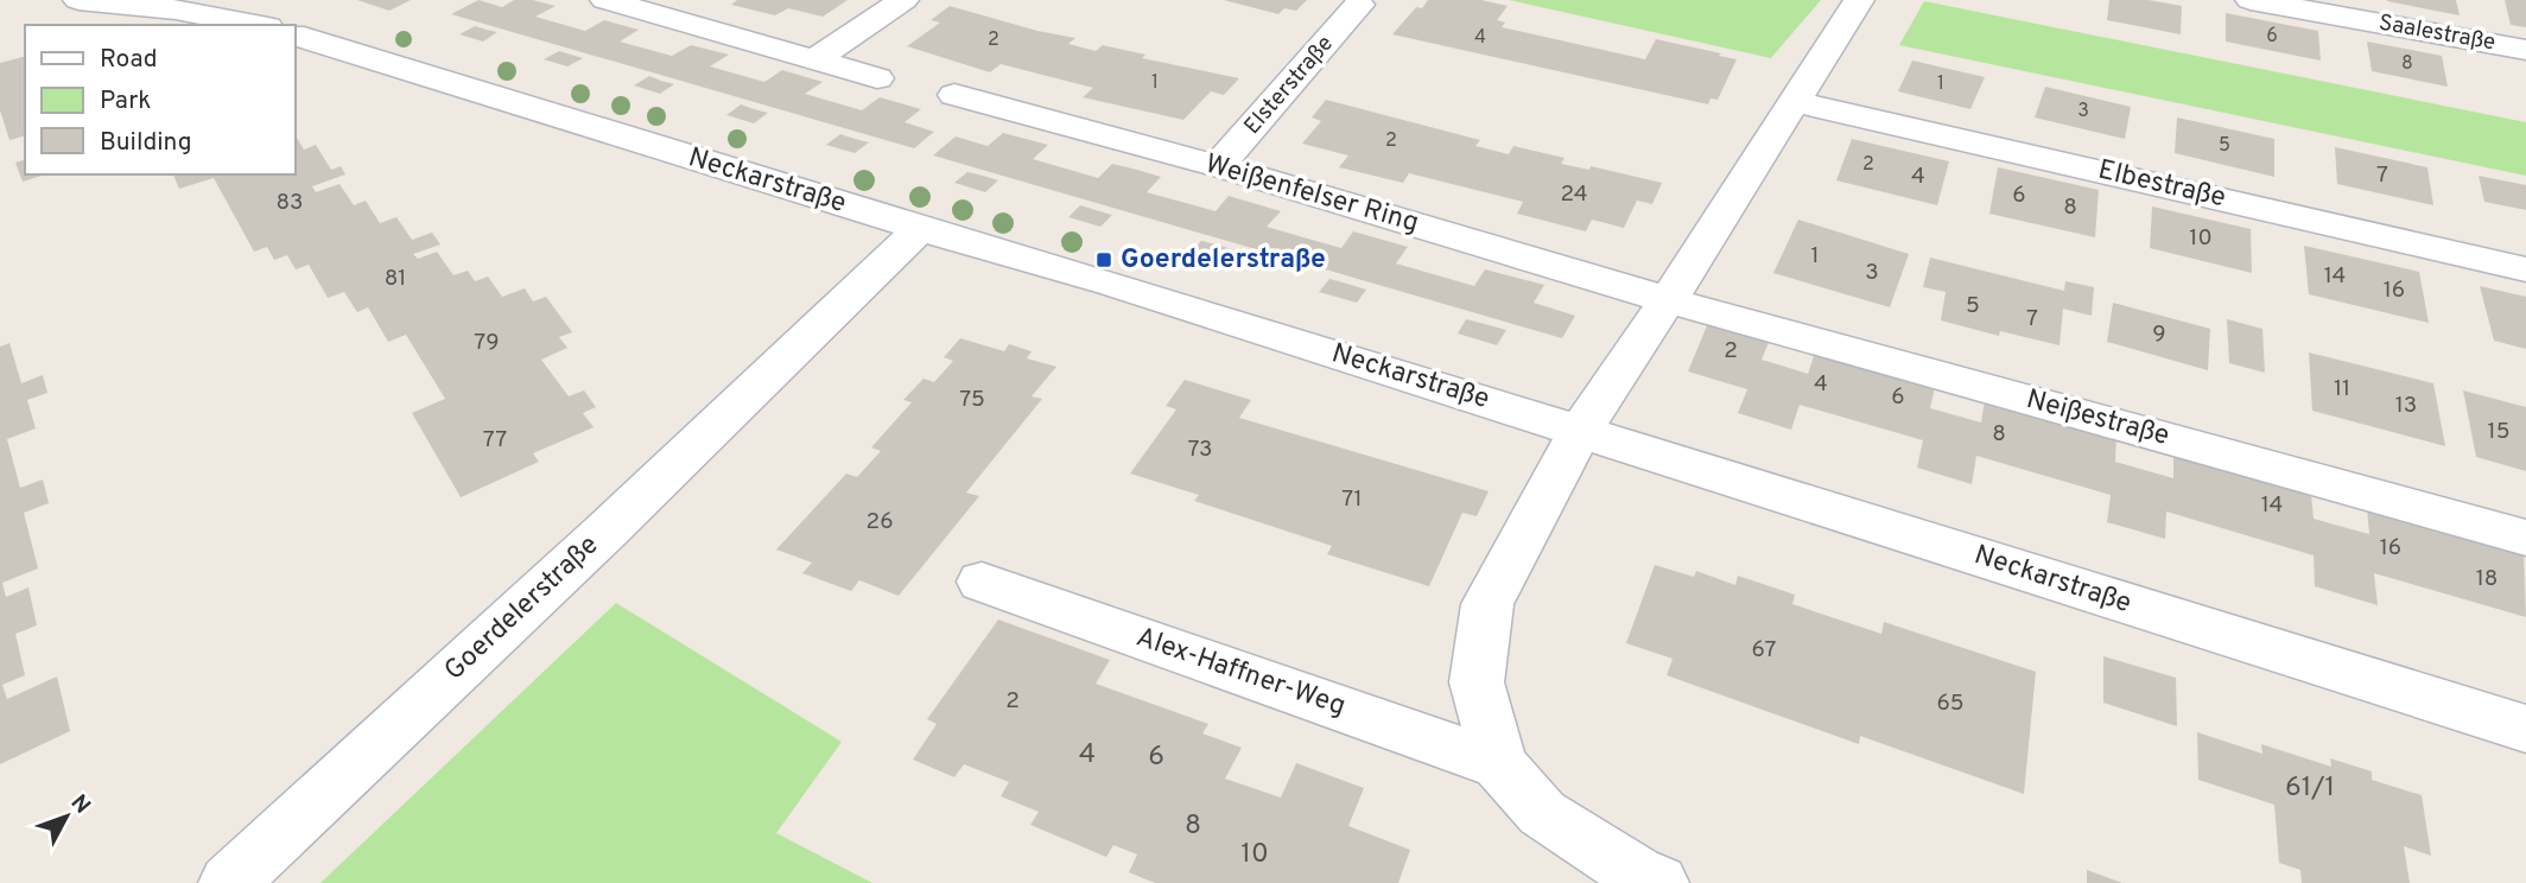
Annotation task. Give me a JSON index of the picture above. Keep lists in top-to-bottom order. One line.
{"streets":{"street":["Saalestraße","Elsterstraße","Neckarstraße","Elbestraße","Weißenfelser Ring","Neißestraße","Goerdelerstraße","Alex-Haffner-Weg"]},"crossings":[["Elsterstraße","Weißenfelser Ring"],["Neckarstraße","Goerdelerstraße"],["Weißenfelser Ring","Neißestraße"]],"places":{"transit":["Goerdelerstraße"]},"house_numbers":["6","4","2","8","1","1","3","2","5","2","7","4","24","6","83","8","10","1","3","14","81","16","5","7","9","79","2","4","11","6","75","13","15","8","77","73","71","14","26","16","18","67","2","65","4","6","61/1","8","10"],"legend":["Road","Park","Building"],"north":"top right"}
